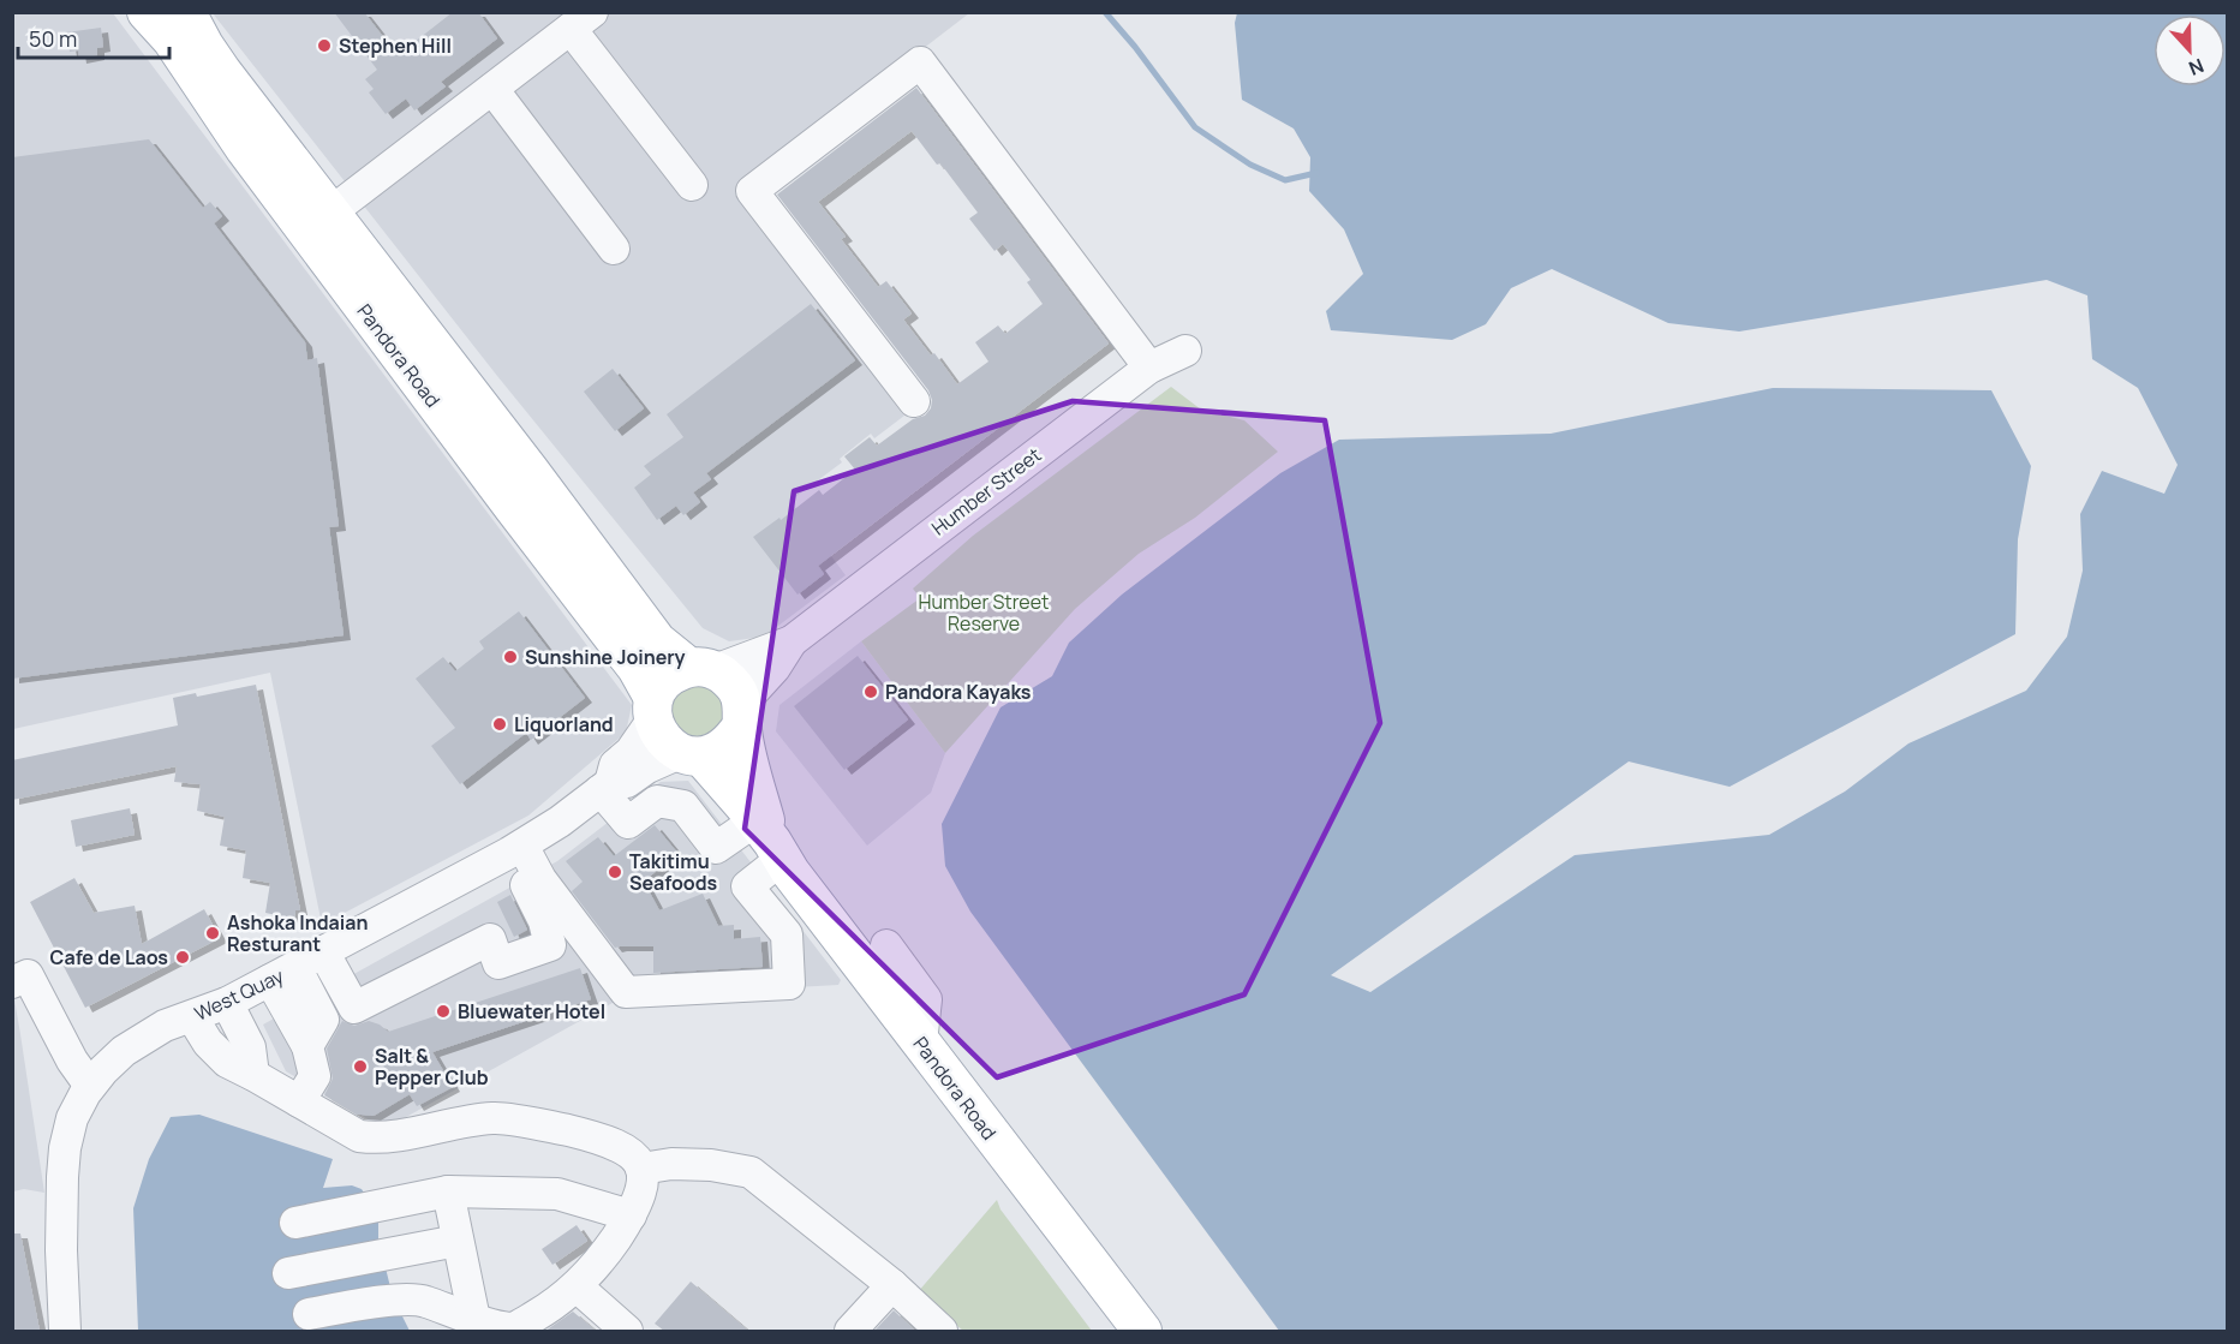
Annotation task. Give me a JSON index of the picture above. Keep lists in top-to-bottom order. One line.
{"streets":{"main road":["Pandora Road"],"street":["Humber Street","West Quay"]},"crossings":[["Pandora Road","Humber Street"],["Pandora Road","West Quay"],["Humber Street","West Quay"]],"parks":["Humber Street Reserve"],"places":["Stephen Hill","Sunshine Joinery","Pandora Kayaks","Liquorland","Takitimu Seafoods","Ashoka Indaian Resturant","Cafe de Laos","Bluewater Hotel","Salt & Pepper Club"],"scale_bar":"50 m","north":"bottom"}
